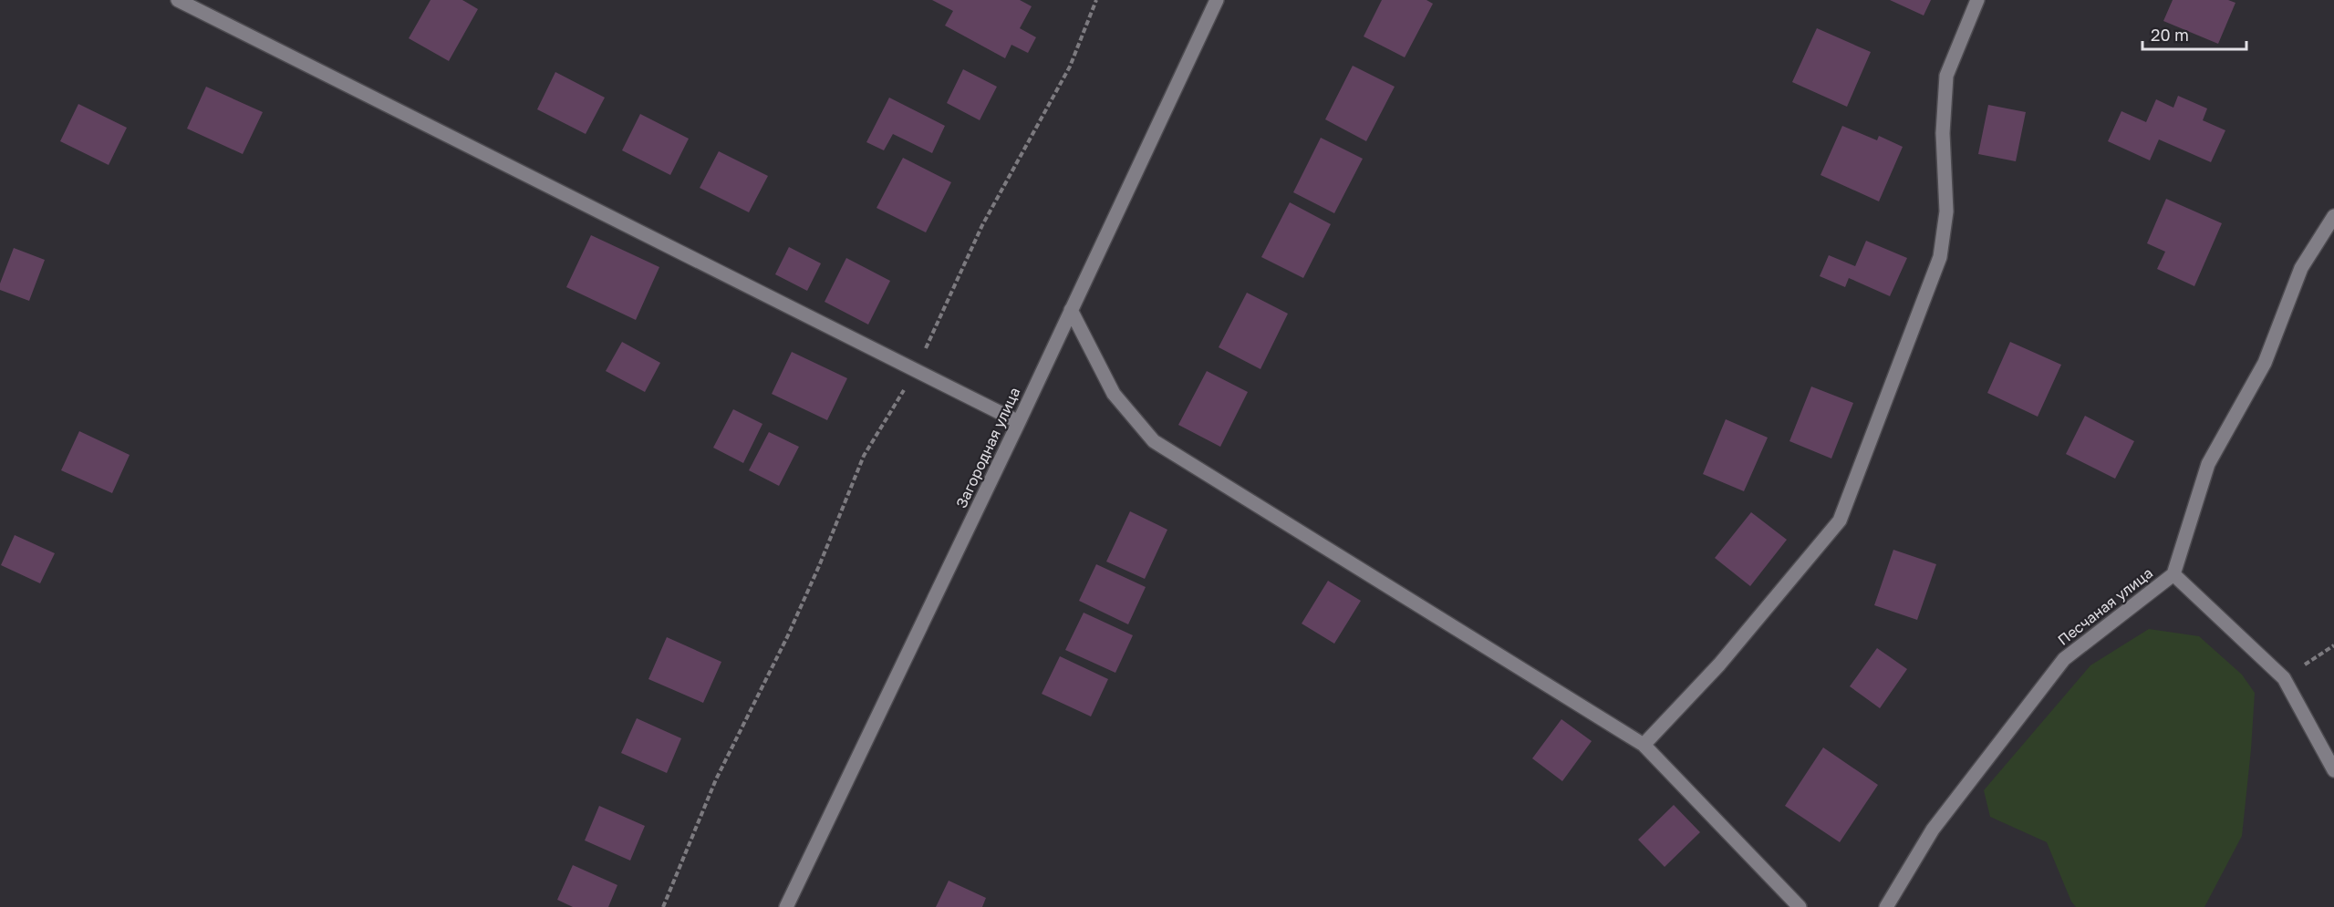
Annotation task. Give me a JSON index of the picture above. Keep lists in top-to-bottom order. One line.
{"streets":{"street":["Загородная улица","Песчаная улица"]},"scale_bar":"20 m"}
